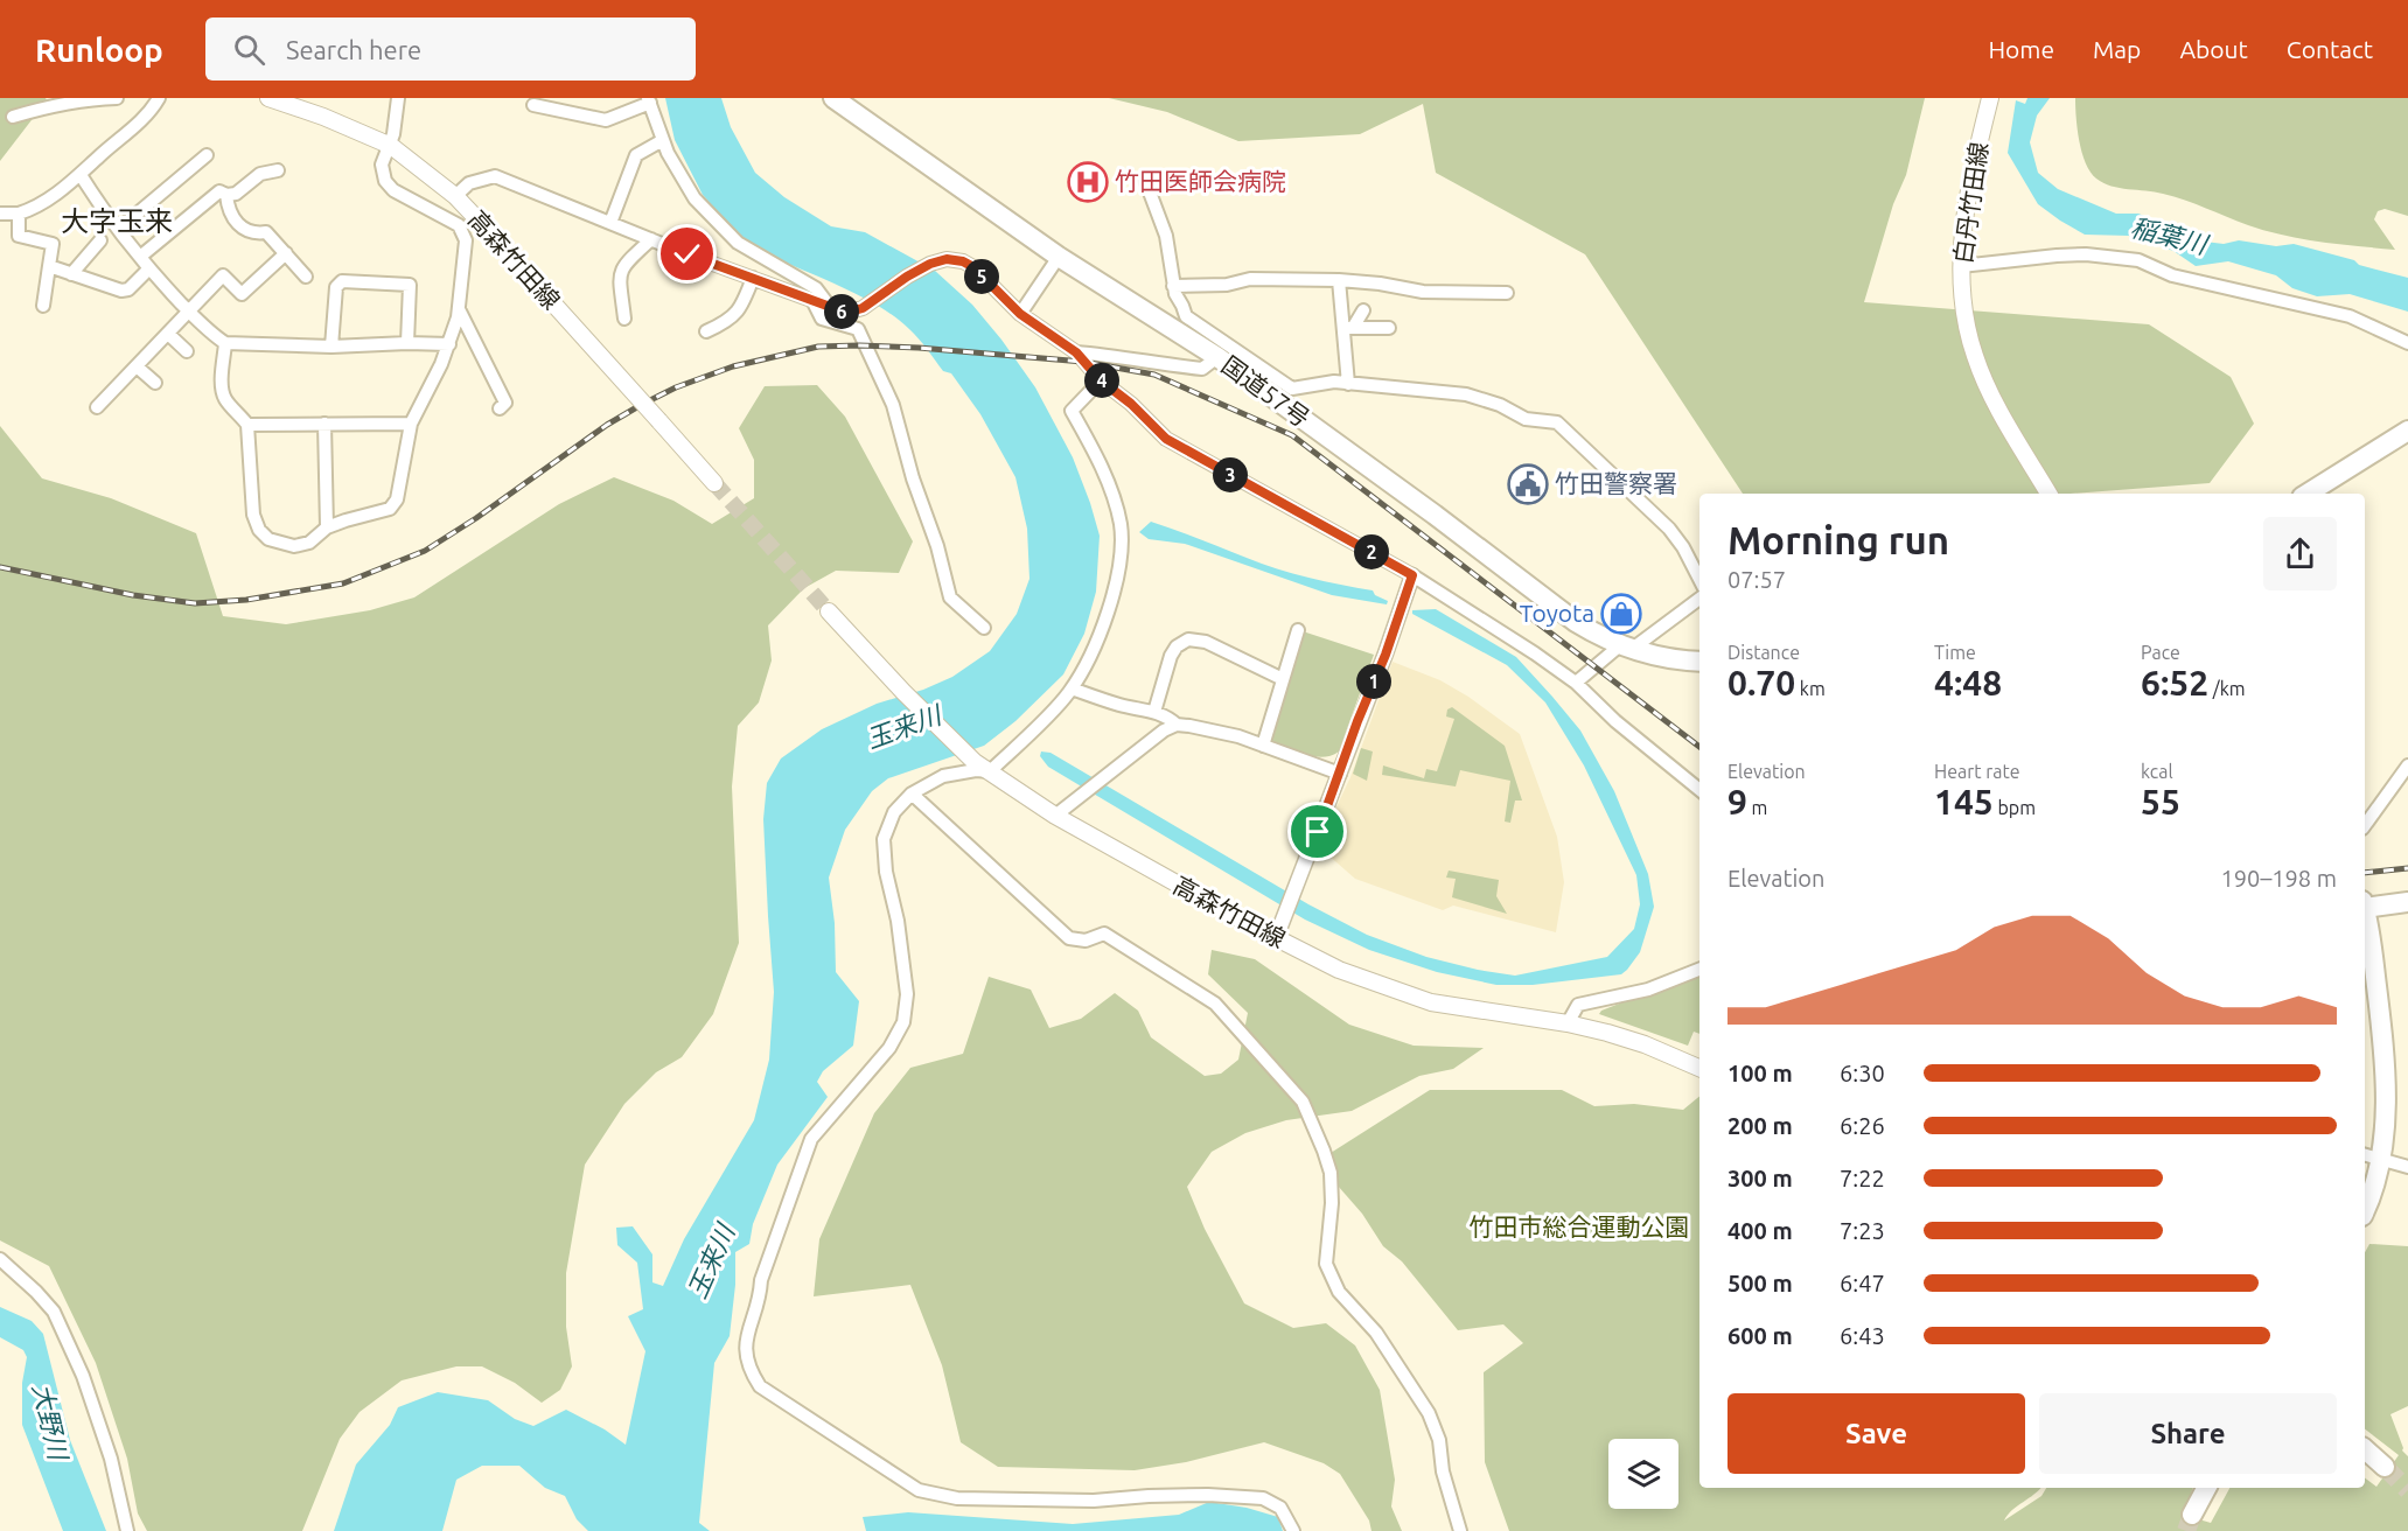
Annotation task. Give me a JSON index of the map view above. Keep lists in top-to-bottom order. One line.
{"streets":{"main road":["白丹竹田線","高森竹田線","国道57号"]},"districts":["大字玉来"],"water":["稲葉川","玉来川","大野川"],"parks":["竹田市総合運動公園"],"places":{"hospital":["竹田医師会病院"],"public building":["竹田警察署"],"shop":["Toyota"]},"page":{"header":"Runloop","search":"Search here","nav":["Home","Map","About","Contact"],"pins":["5","6","4","3","2","1"],"heading":["Morning run","07:57"],"stats":[["Distance","0.70 km"],["Time","4:48"],["Pace","6:52 /km"],["Elevation","9 m"],["Heart rate","145 bpm"],["kcal","55"]],"chart":["Elevation","190–198 m"],"list":[{"name":"100 m","note":"6:30"},{"name":"200 m","note":"6:26"},{"name":"300 m","note":"7:22"},{"name":"400 m","note":"7:23"},{"name":"500 m","note":"6:47"},{"name":"600 m","note":"6:43"}],"buttons":["Save","Share"]}}
